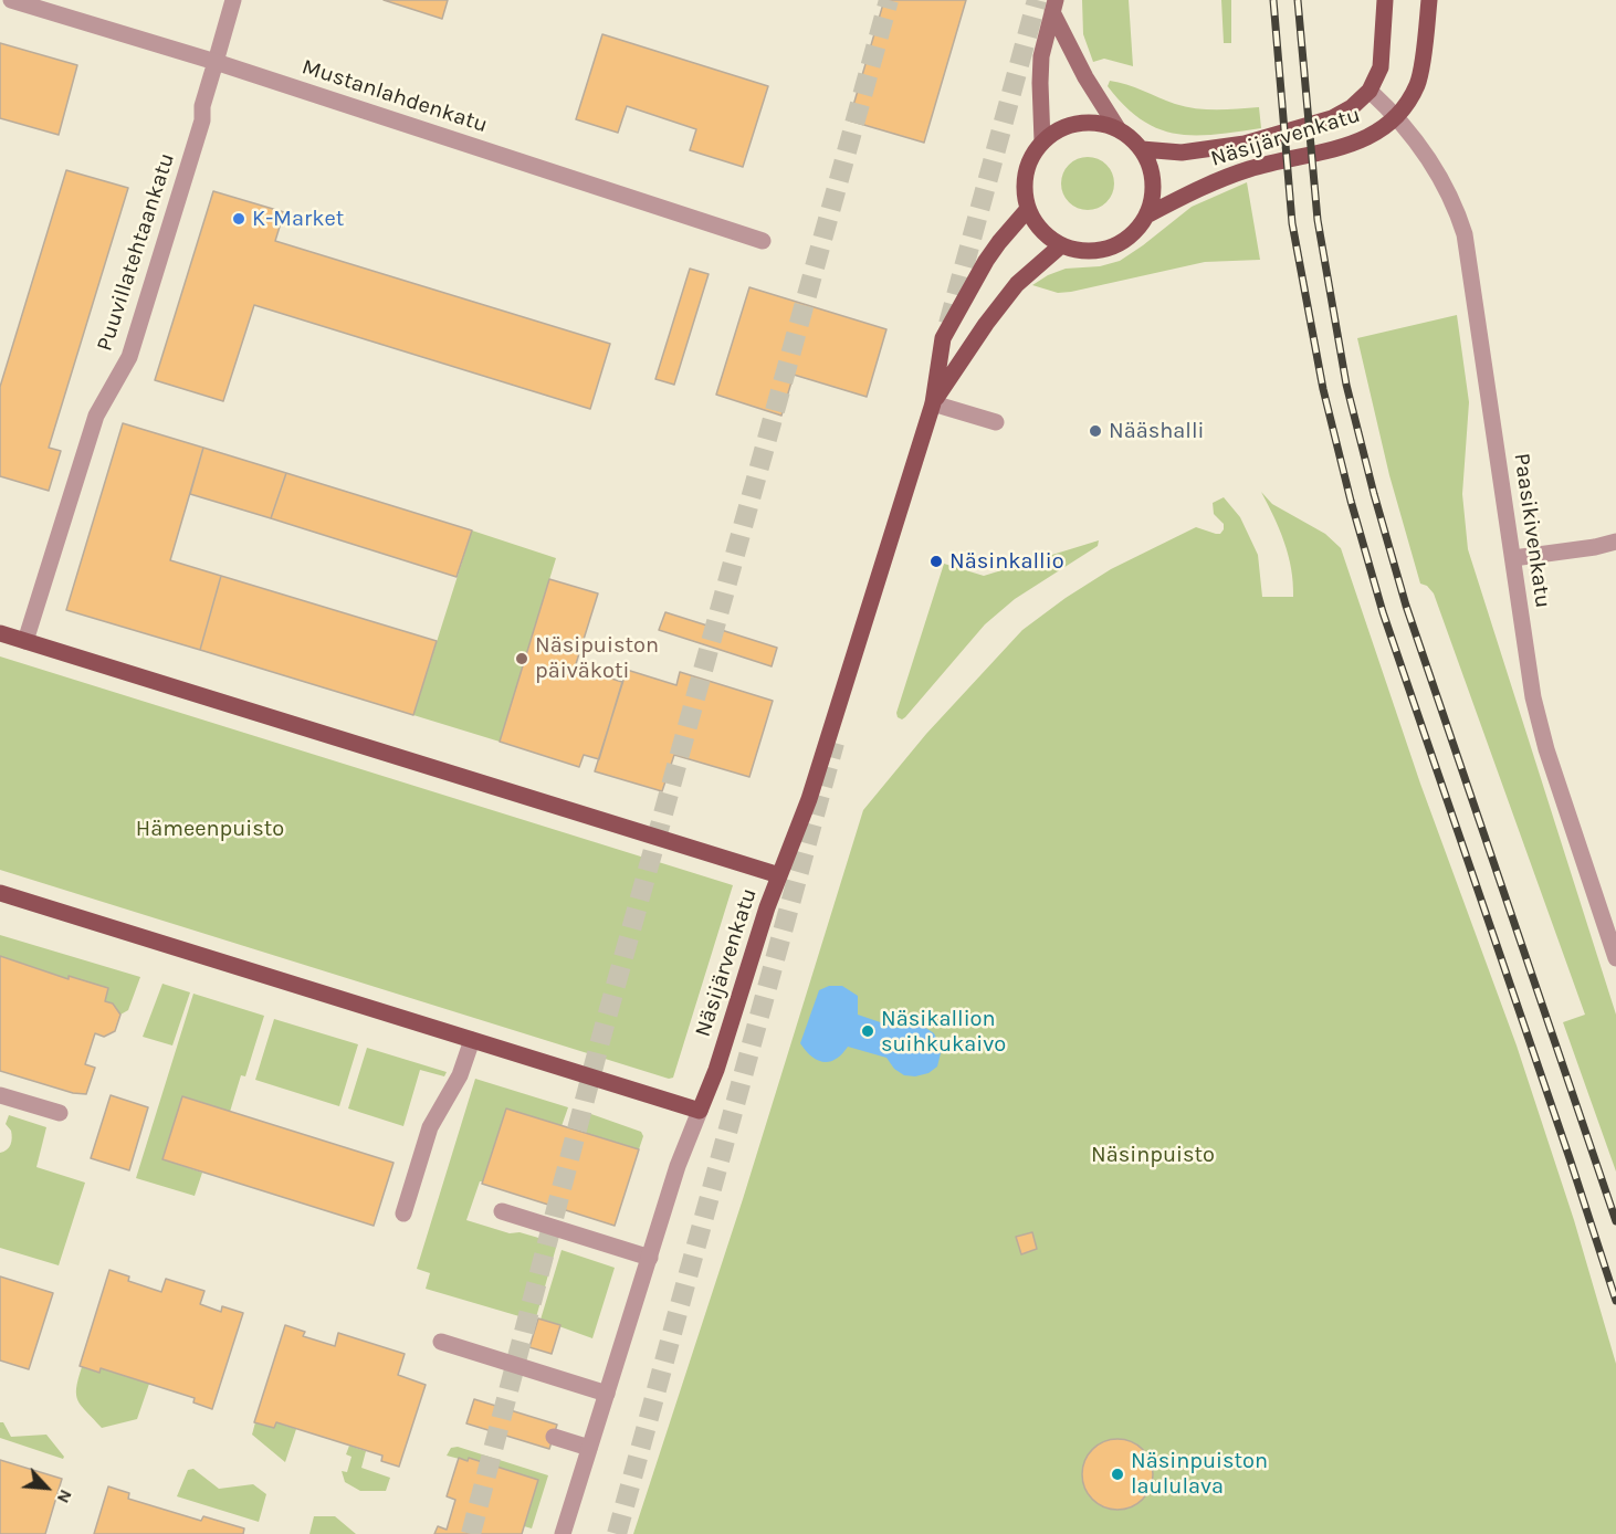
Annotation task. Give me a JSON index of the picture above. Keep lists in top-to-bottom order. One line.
{"streets":{"main road":["Näsijärvenkatu"],"street":["Mustanlahdenkatu","Puuvillatehtaankatu","Paasikivenkatu"]},"crossings":[["Mustanlahdenkatu","Puuvillatehtaankatu"],["Näsijärvenkatu","Paasikivenkatu"]],"parks":["Hämeenpuisto","Näsinpuisto"],"places":["K-Market","Nääshalli","Näsinkallio","Näsipuiston päiväkoti","Näsikallion suihkukaivo","Näsinpuiston laululava"],"north":"bottom right"}
